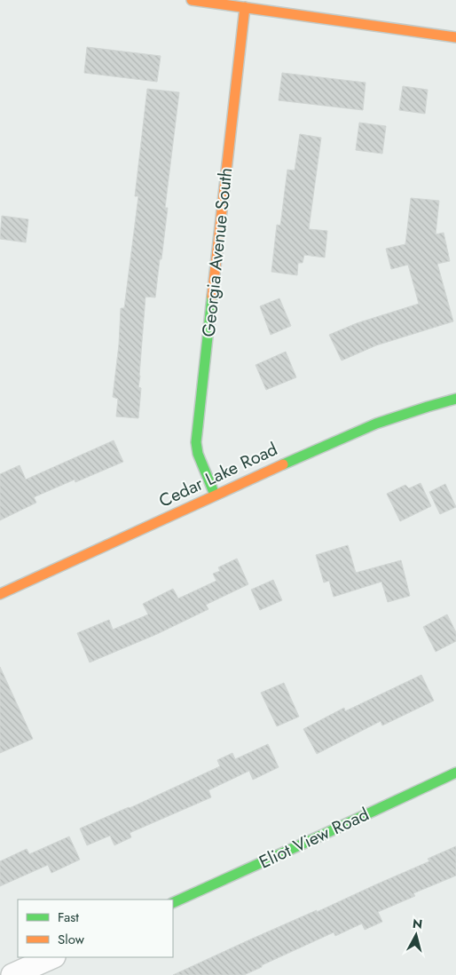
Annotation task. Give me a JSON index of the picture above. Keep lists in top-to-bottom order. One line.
{"streets":{"street":["Georgia Avenue South","Cedar Lake Road","Eliot View Road"]},"crossings":[["Georgia Avenue South","Cedar Lake Road"]],"legend":["Fast","Slow"],"north":"top"}
